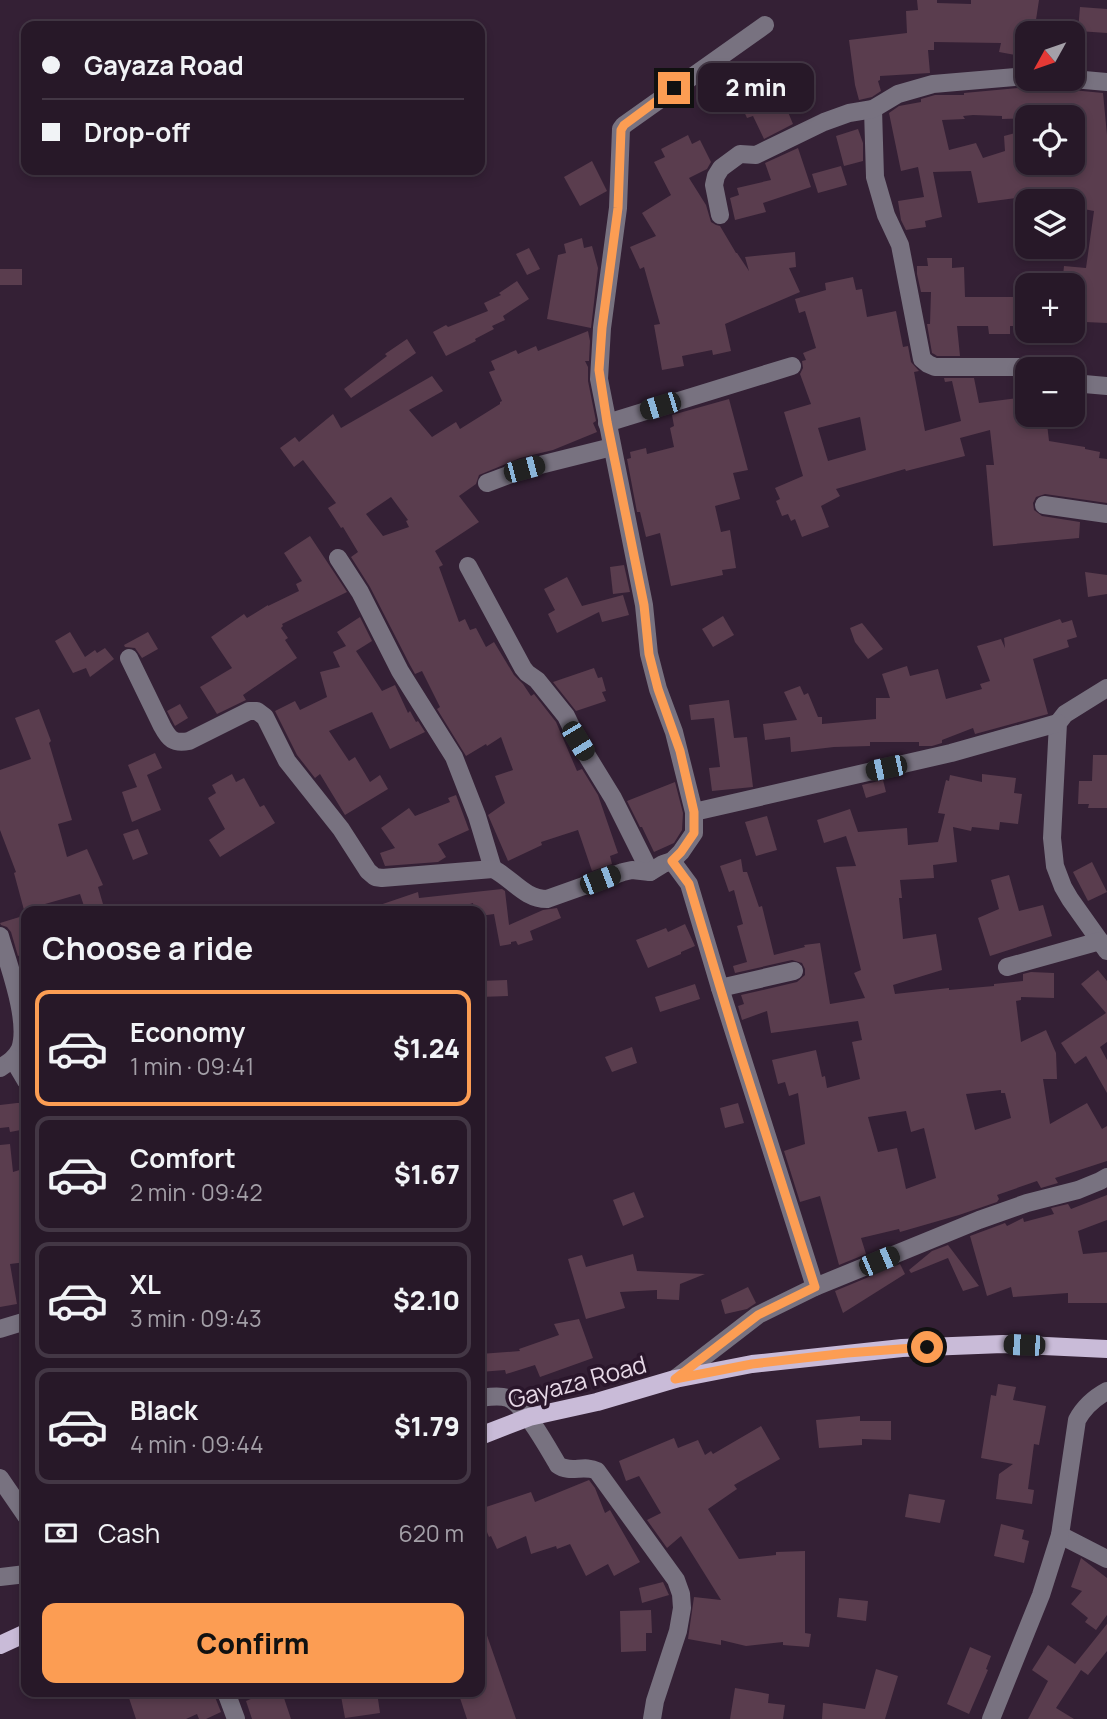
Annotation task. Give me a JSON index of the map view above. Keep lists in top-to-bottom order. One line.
{"streets":{"main road":["Gayaza Road"]},"north":"bottom left","page":{"map_buttons":["+","−"],"banner":["Gayaza Road","Drop-off"],"bubble":"2 min","heading":"Choose a ride","list":[{"name":"Economy","note":"1 min · 09:41","value":"$1.24"},{"name":"Comfort","note":"2 min · 09:42","value":"$1.67"},{"name":"XL","note":"3 min · 09:43","value":"$2.10"},{"name":"Black","note":"4 min · 09:44","value":"$1.79"}],"pay":["Cash","620 m"],"buttons":"Confirm"}}
